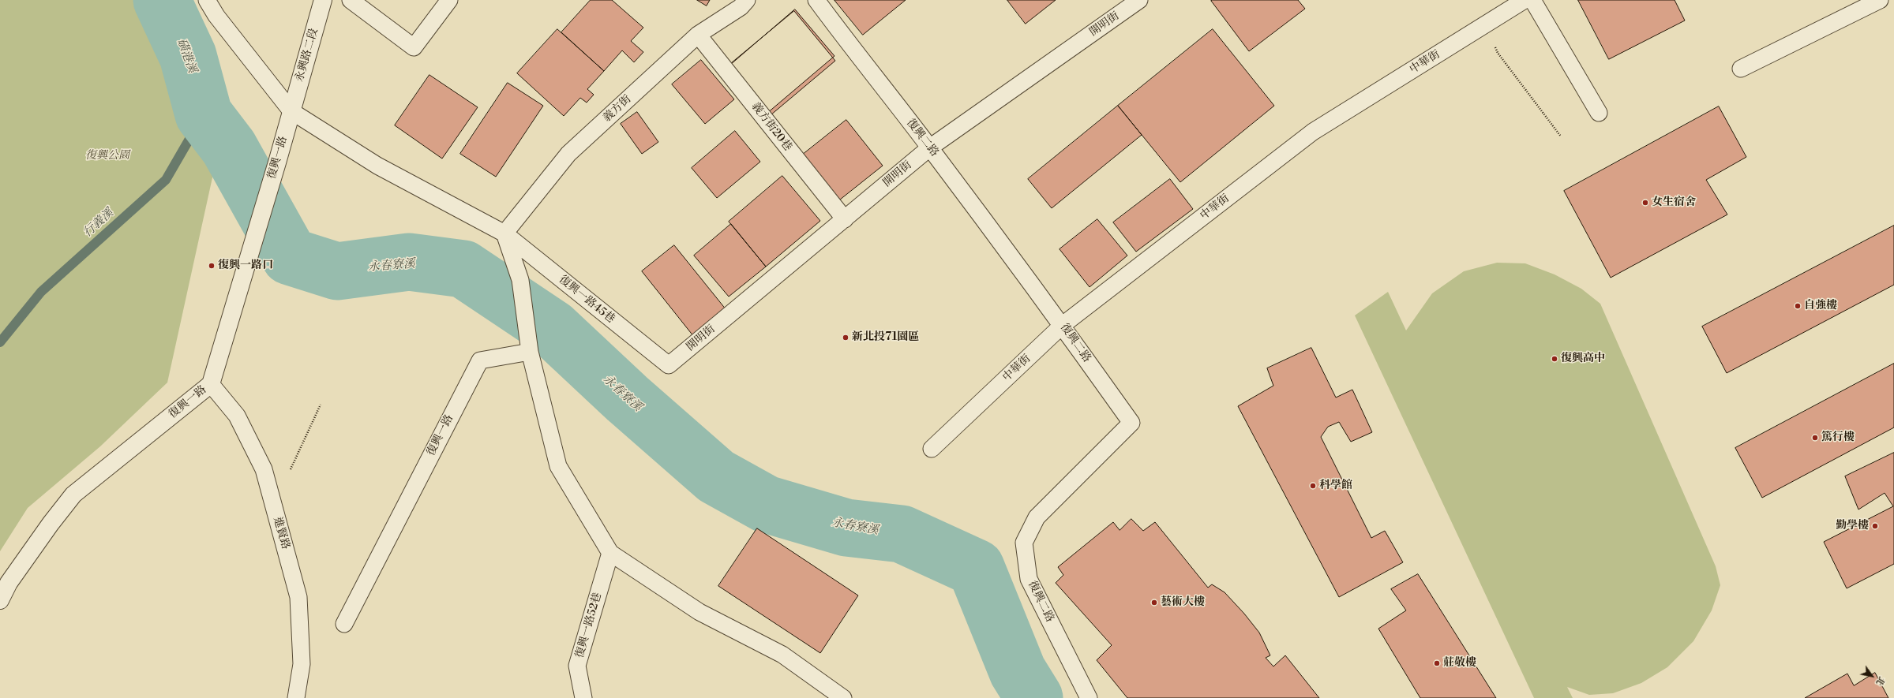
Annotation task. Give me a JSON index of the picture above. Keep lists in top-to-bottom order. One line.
{"streets":{"street":["永興路二段","復興一路"],"lane":["開明街","中華街","義方街","義方街20巷","復興二路","復興一路45巷","進賢路","復興一路52巷"]},"crossings":[["開明街","義方街20巷"],["開明街","復興二路"],["開明街","復興一路45巷"],["永興路二段","復興一路"],["中華街","復興二路"],["義方街","義方街20巷"],["義方街","復興一路45巷"],["復興一路","進賢路"]],"water":["磺港溪","行義溪","永春寮溪"],"parks":["復興公園"],"places":["女生宿舍","復興一路口","自強樓","新北投71園區","復興高中","篤行樓","科學館","勤學樓","藝術大樓","莊敬樓"],"north":"bottom right"}
